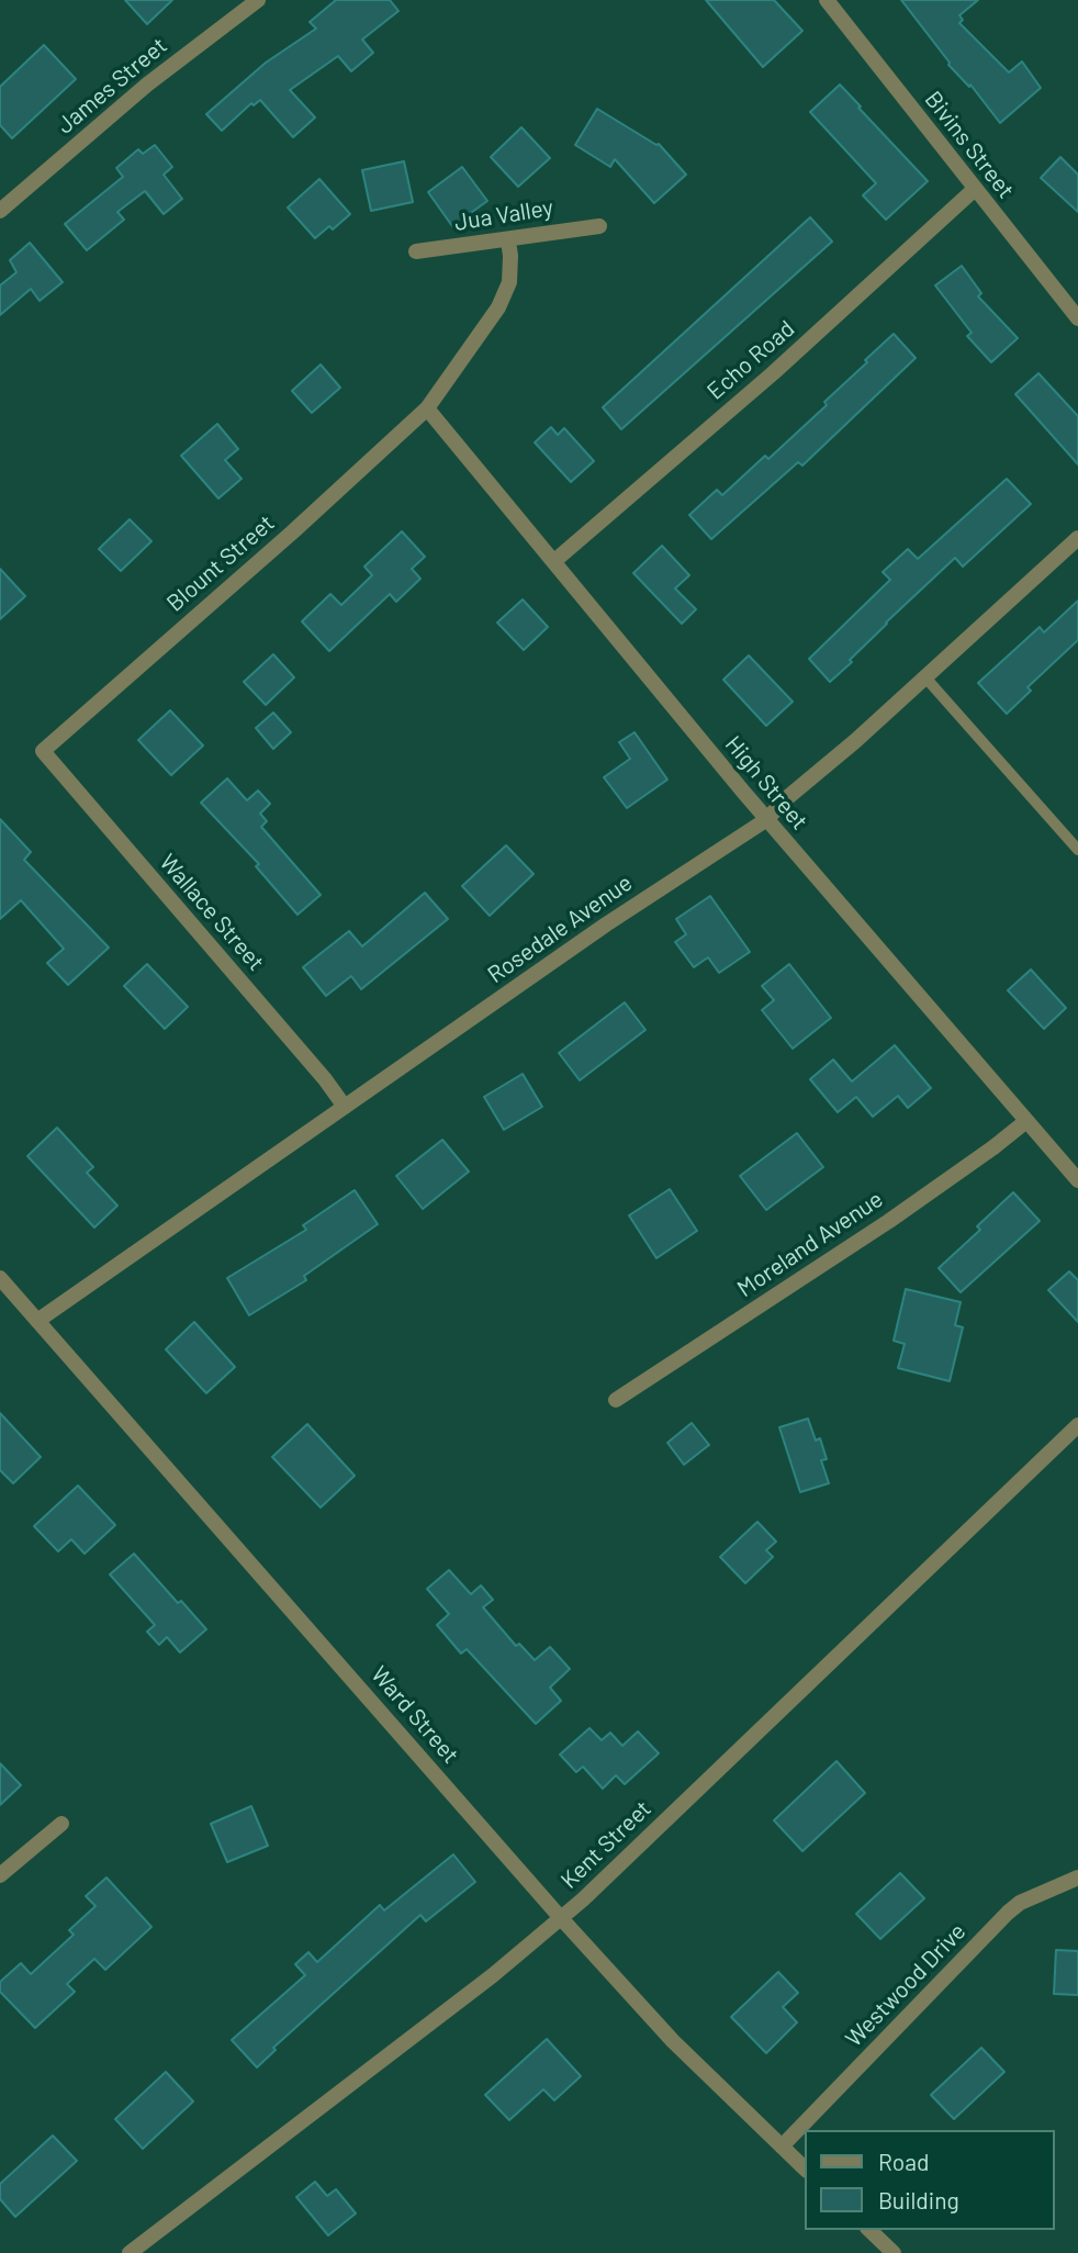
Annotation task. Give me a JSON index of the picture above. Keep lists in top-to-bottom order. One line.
{"streets":{"street":["James Street","Bivins Street","Jua Valley","Echo Road","Blount Street","High Street","Wallace Street","Rosedale Avenue","Moreland Avenue","Ward Street","Kent Street","Westwood Drive"]},"crossings":[["Bivins Street","Echo Road"],["Jua Valley","Blount Street"],["Echo Road","High Street"],["Blount Street","High Street"],["Blount Street","Wallace Street"],["High Street","Rosedale Avenue"],["High Street","Moreland Avenue"],["Wallace Street","Rosedale Avenue"],["Rosedale Avenue","Ward Street"],["Ward Street","Kent Street"],["Ward Street","Westwood Drive"]],"legend":["Road","Building"]}
